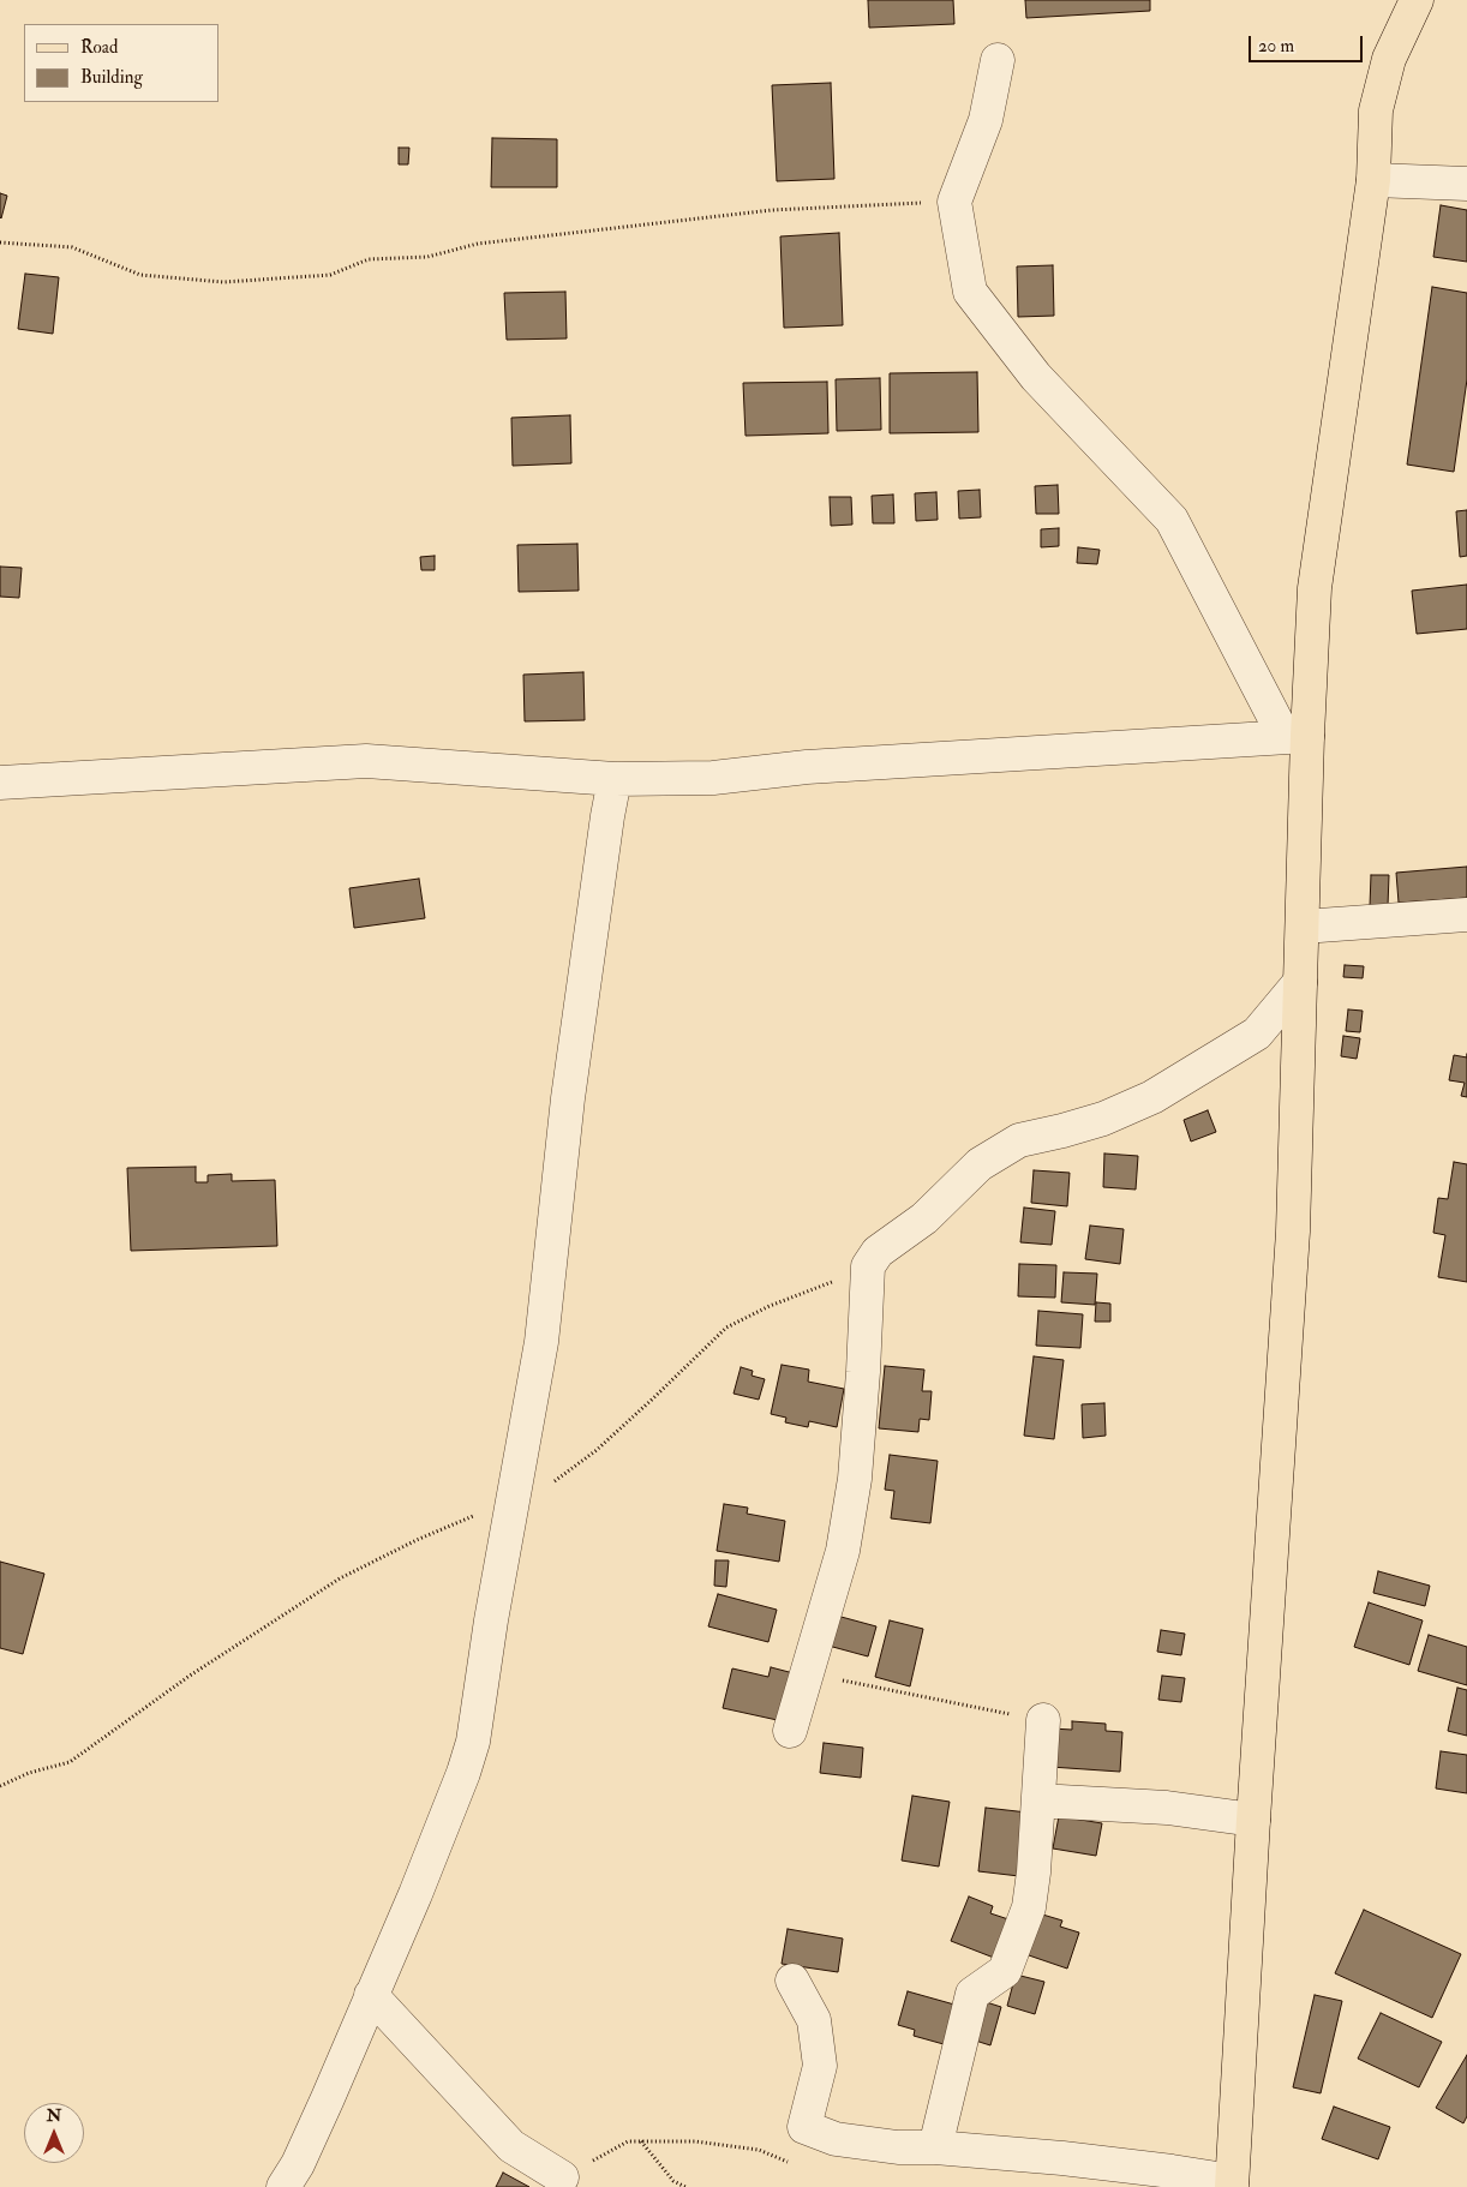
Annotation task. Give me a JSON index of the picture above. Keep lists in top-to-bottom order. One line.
{"legend":["Road","Building"],"scale_bar":"20 m","north":"top"}
